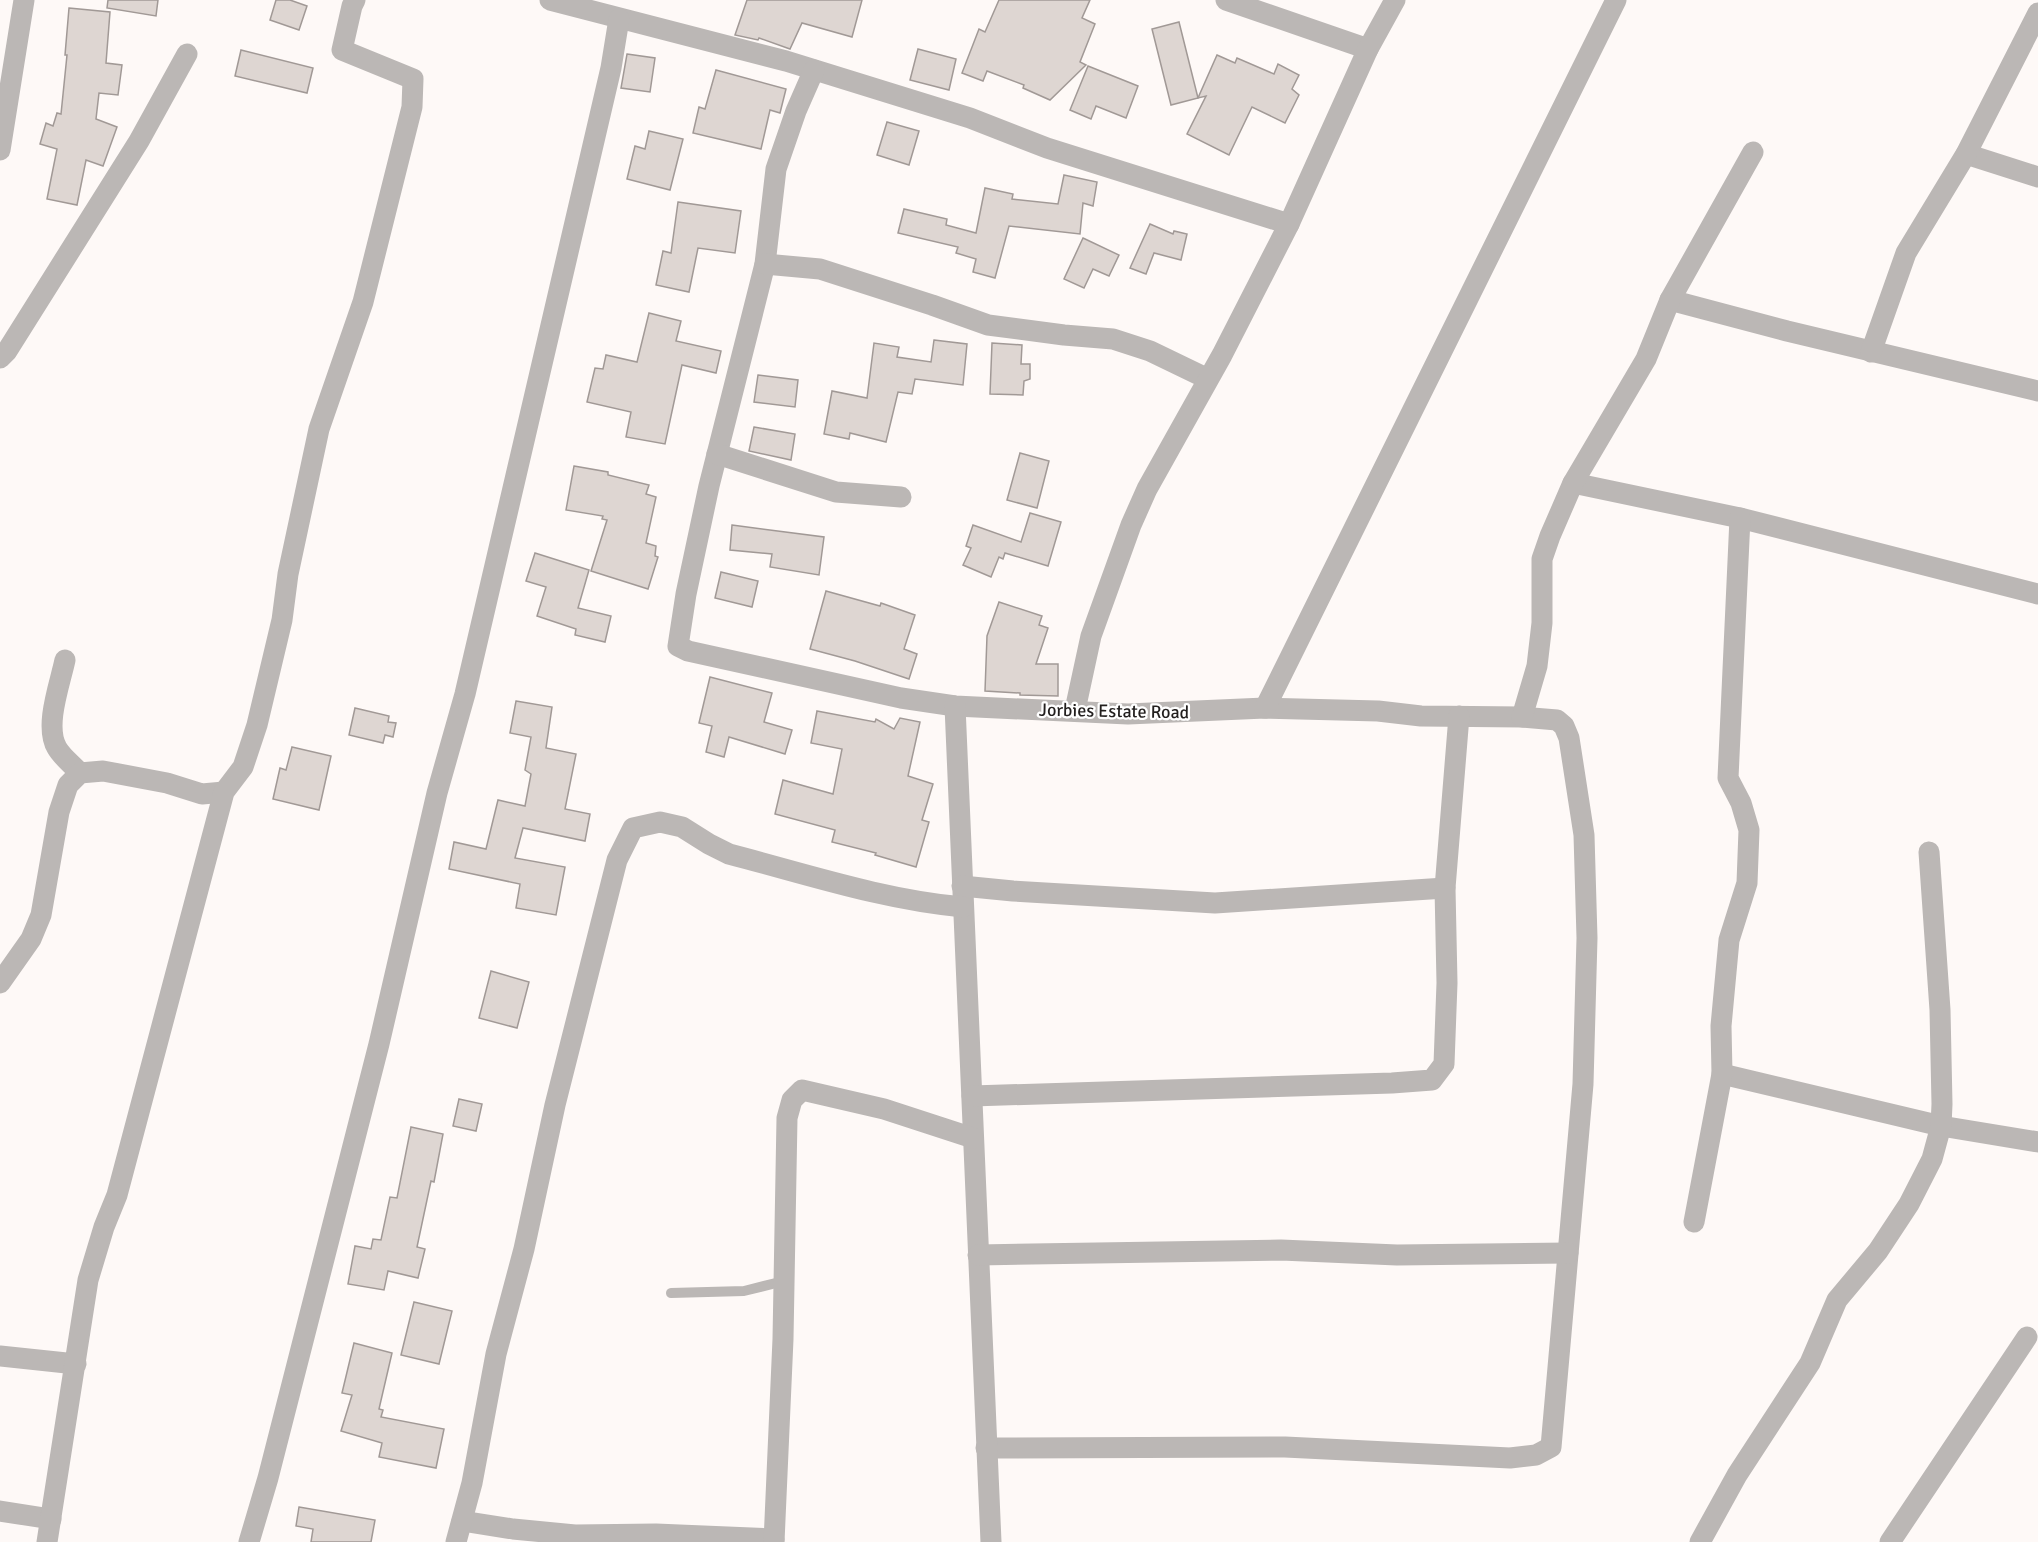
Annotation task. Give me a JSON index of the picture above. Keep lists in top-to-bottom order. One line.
{"streets":{"street":["Jorbies Estate Road"]}}
